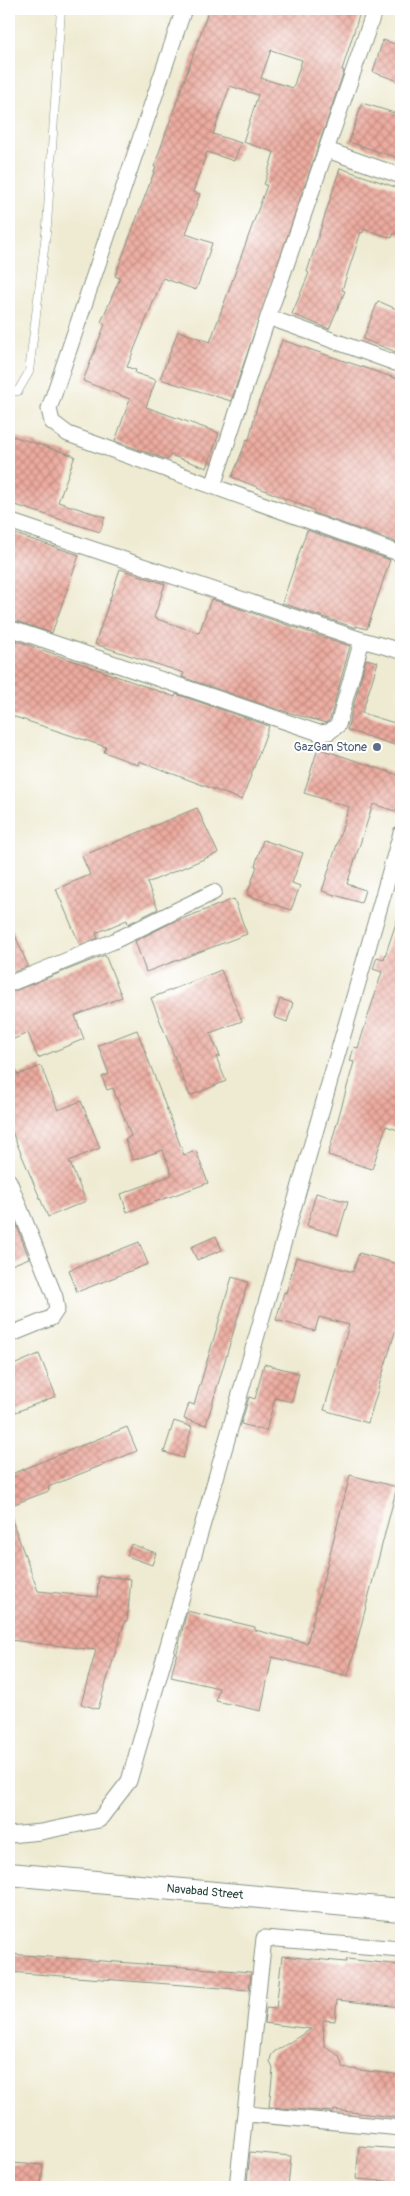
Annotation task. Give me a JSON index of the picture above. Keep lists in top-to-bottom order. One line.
{"streets":{"street":["Navabad Street"]},"places":["GazGan Stone"]}
